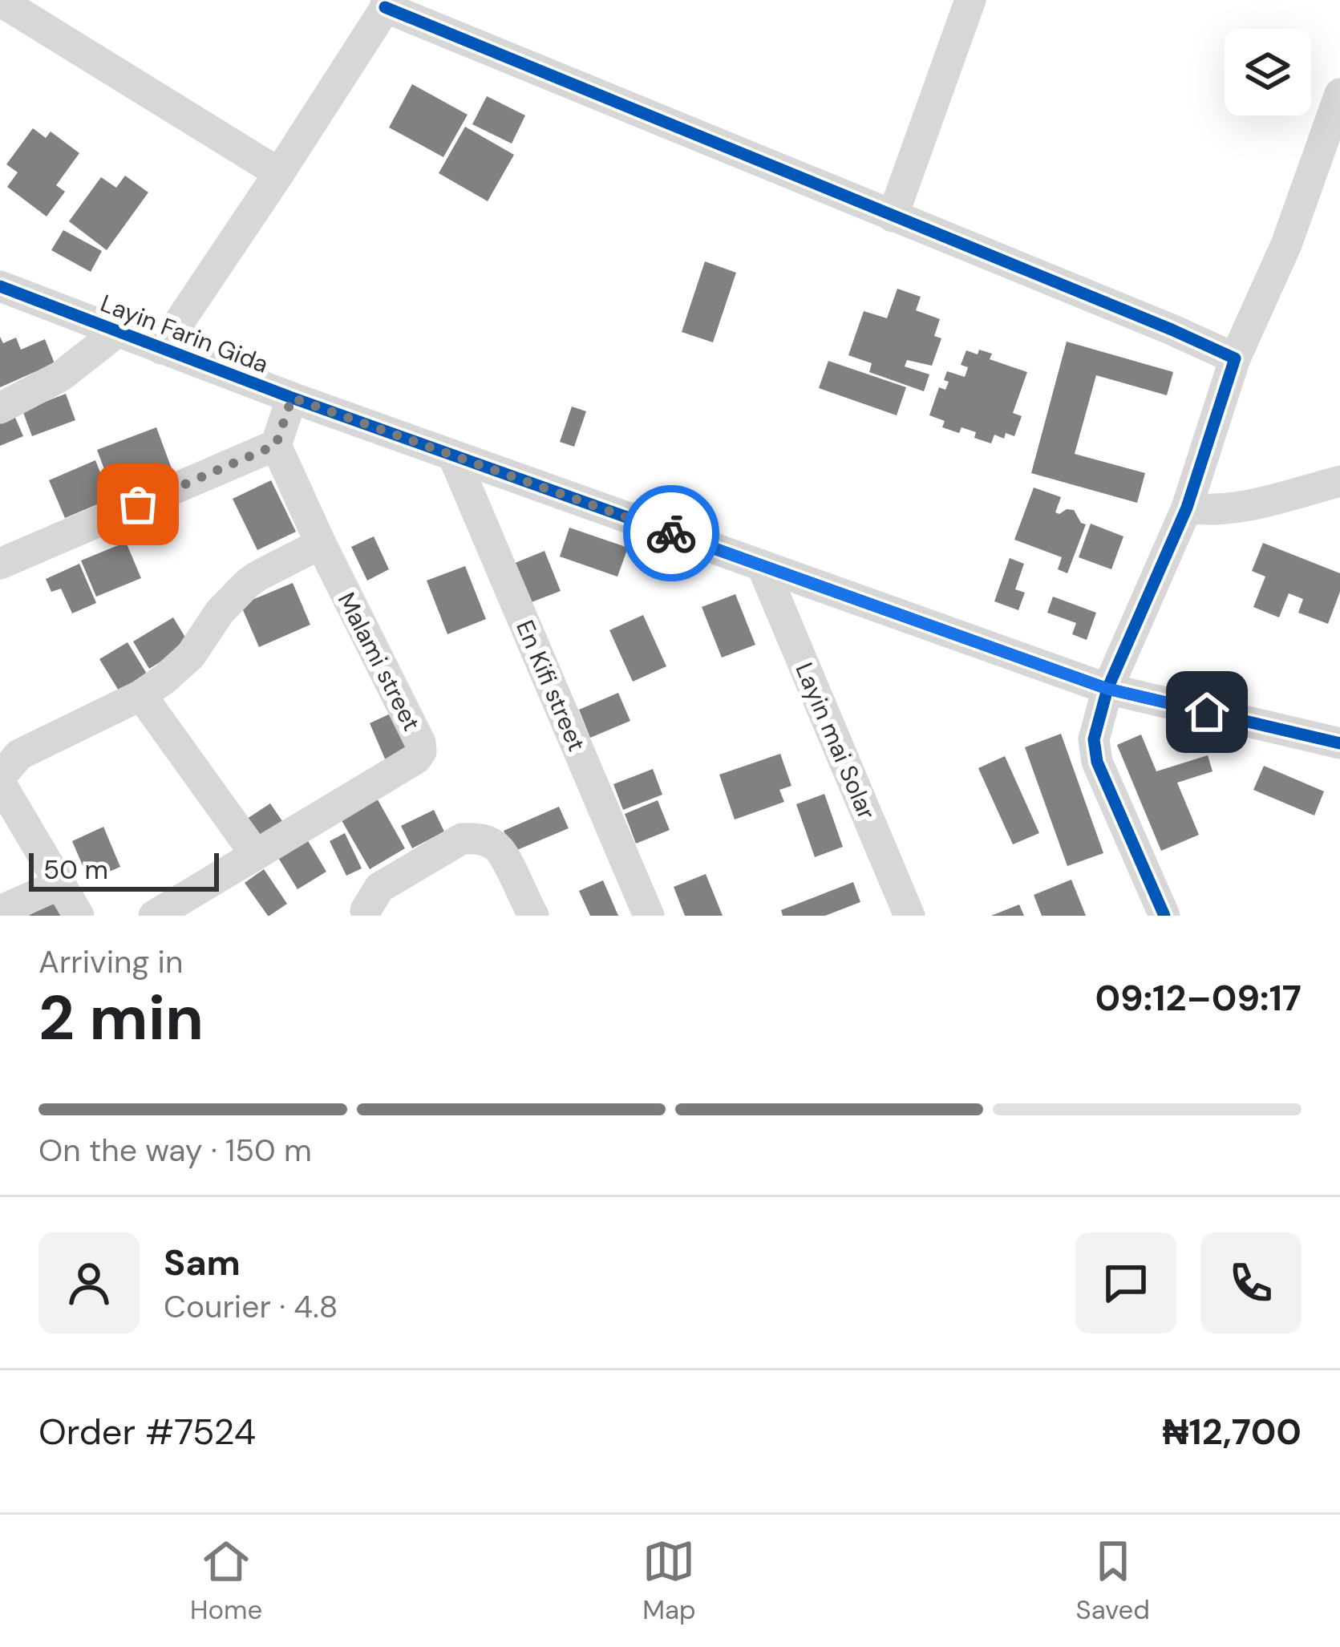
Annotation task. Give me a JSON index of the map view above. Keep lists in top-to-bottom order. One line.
{"streets":{"street":["Layin Farin Gida","Malami street","En Kifi street","Layin mai Solar"]},"crossings":[["Layin Farin Gida","En Kifi street"],["Layin Farin Gida","Layin mai Solar"]],"scale_bar":"50 m","page":{"scale":"50 m","heading":["2 min","Arriving in","09:12–09:17"],"panel":["Sam","Courier · 4.8","Order #7524","₦12,700"],"bar":"On the way · 150 m","tabs":["Home","Map","Saved"]}}
